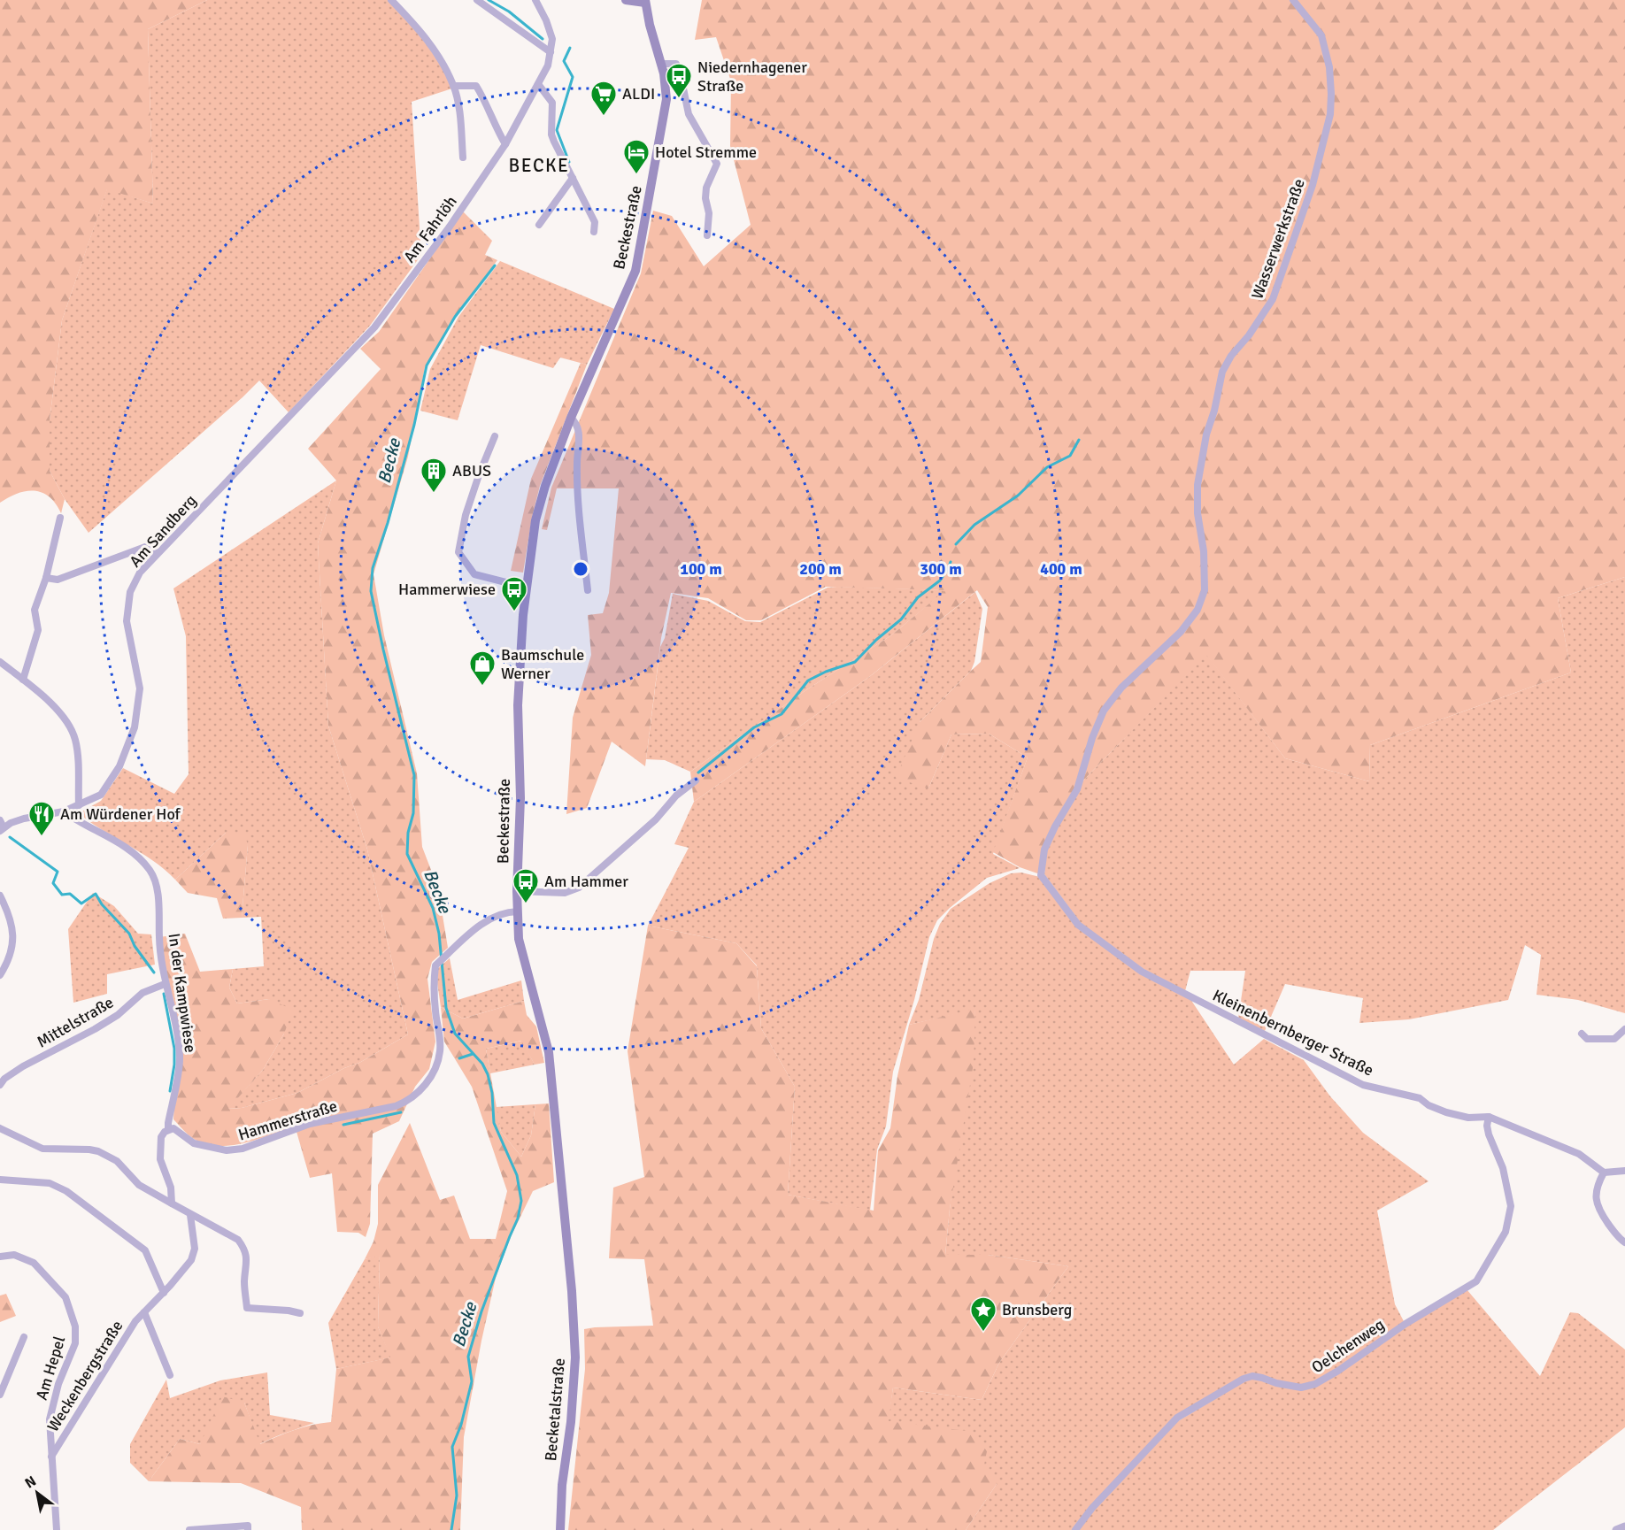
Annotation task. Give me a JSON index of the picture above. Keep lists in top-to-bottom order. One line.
{"streets":{"main road":["Beckestraße","Becketalstraße"],"street":["Am Fahrlöh","Wasserwerkstraße","Am Sandberg","In der Kampwiese","Mittelstraße","Kleinenbernberger Straße","Hammerstraße","Oelchenweg","Am Hepel","Weckenbergstraße"]},"crossings":[["Beckestraße","Hammerstraße"],["Beckestraße","Becketalstraße"],["Am Fahrlöh","Am Sandberg"],["Wasserwerkstraße","Kleinenbernberger Straße"],["Am Sandberg","In der Kampwiese"],["In der Kampwiese","Mittelstraße"],["In der Kampwiese","Hammerstraße"],["Kleinenbernberger Straße","Oelchenweg"],["Am Hepel","Weckenbergstraße"]],"districts":["BECKE"],"water":["Becke"],"places":{"bus stop":["Niedernhagener Straße","Hammerwiese","Am Hammer"],"supermarket":["ALDI"],"hotel":["Hotel Stremme"],"building":["ABUS"],"shop":["Baumschule Werner"],"restaurant":["Am Würdener Hof"],"place":["Brunsberg"]},"north":"top left","rings":["100 m","200 m","300 m","400 m"]}
